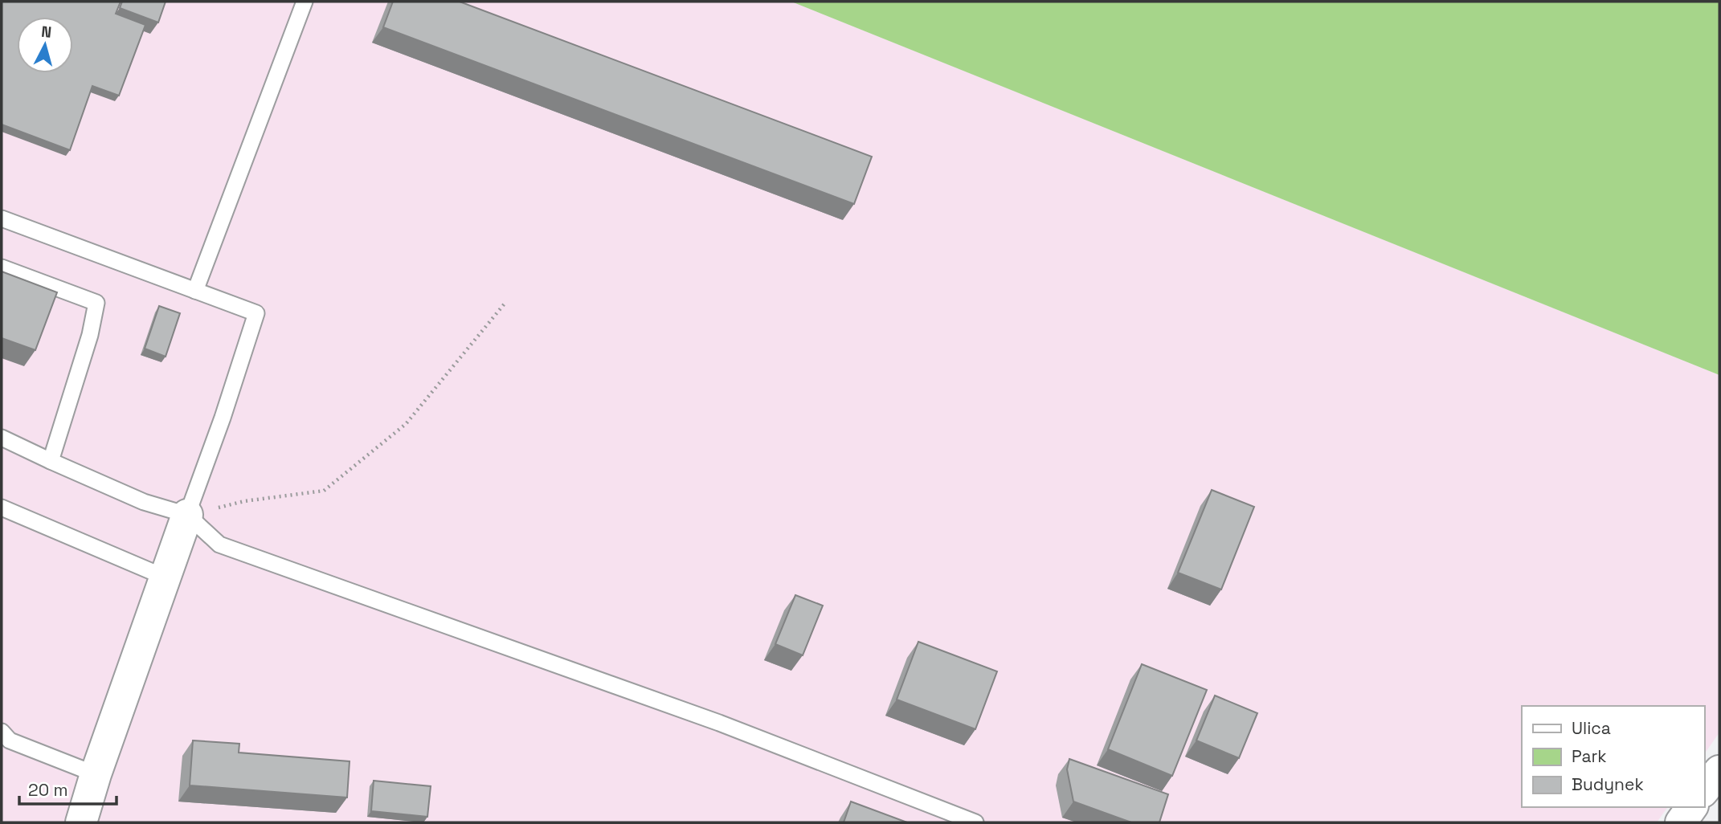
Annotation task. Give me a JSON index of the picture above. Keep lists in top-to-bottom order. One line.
{"legend":["Ulica","Park","Budynek"],"scale_bar":"20 m","north":"top"}
